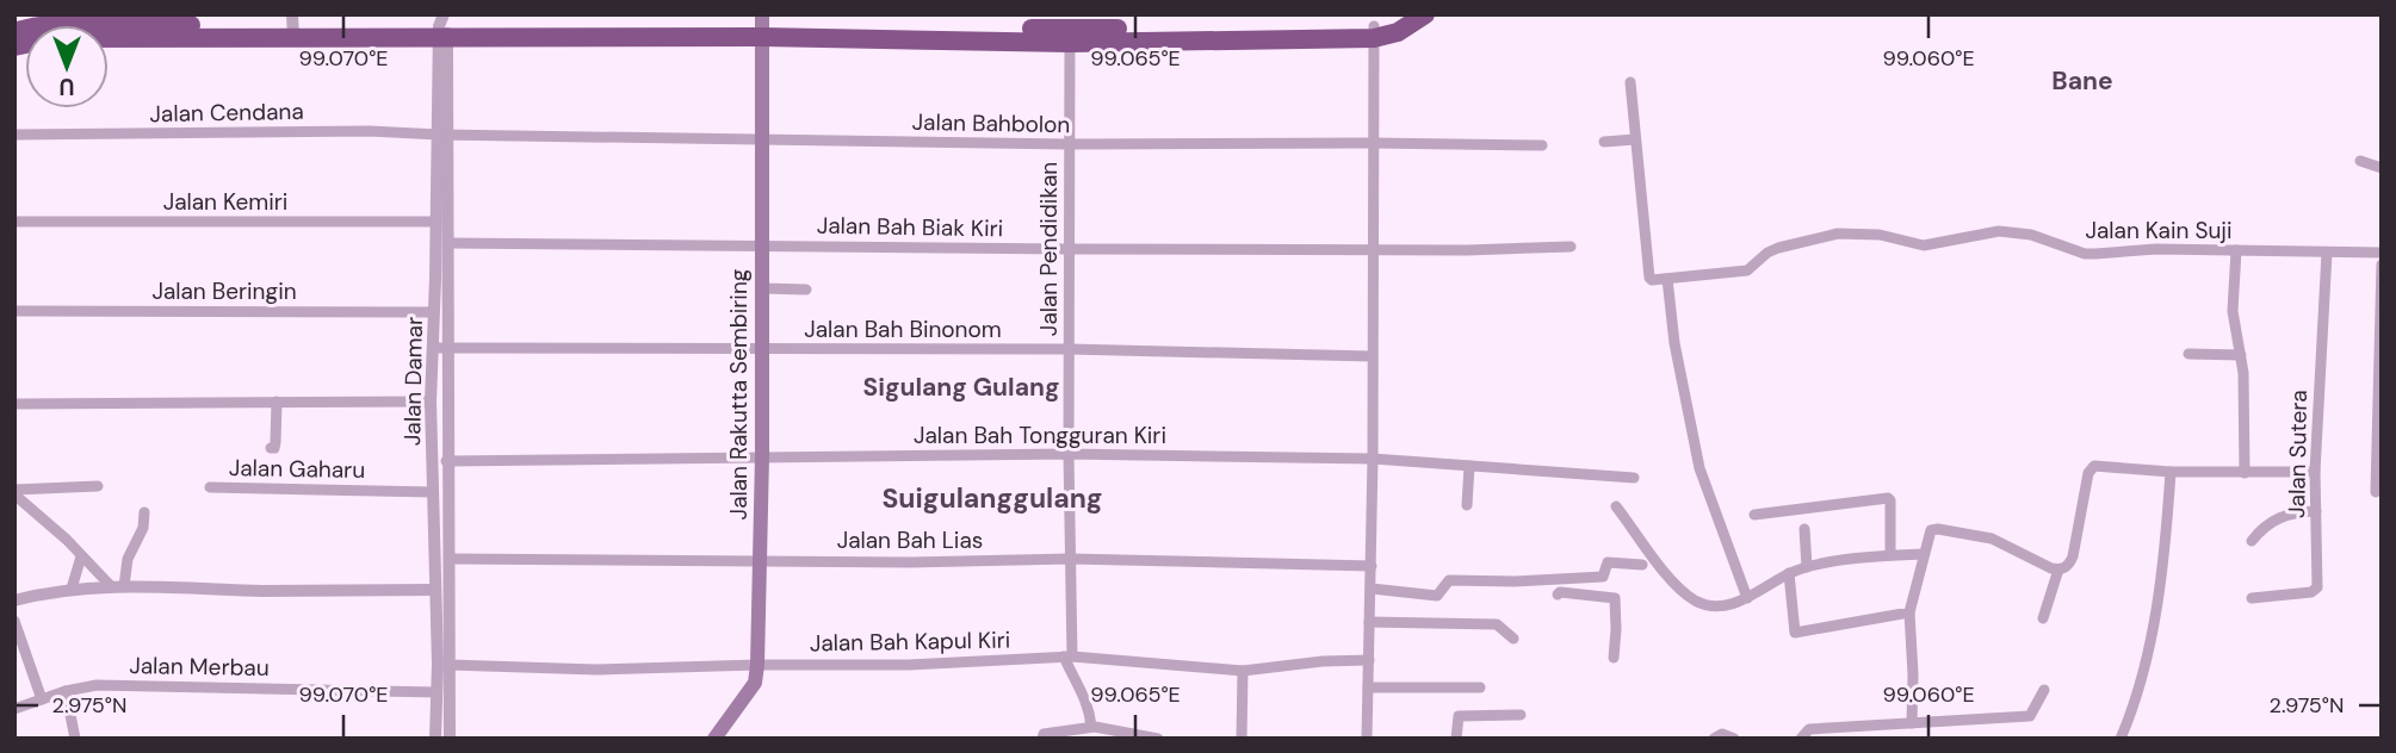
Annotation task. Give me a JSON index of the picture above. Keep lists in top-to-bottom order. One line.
{"streets":{"main road":["Jalan Rakutta Sembiring"],"street":["Jalan Cendana","Jalan Bahbolon","Jalan Kemiri","Jalan Bah Biak Kiri","Jalan Kain Suji","Jalan Pendidikan","Jalan Beringin","Jalan Bah Binonom","Jalan Damar","Jalan Bah Tongguran Kiri","Jalan Sutera","Jalan Gaharu","Jalan Bah Lias","Jalan Bah Kapul Kiri","Jalan Merbau"]},"crossings":[["Jalan Cendana","Jalan Bahbolon"],["Jalan Cendana","Jalan Damar"],["Jalan Bahbolon","Jalan Pendidikan"],["Jalan Bahbolon","Jalan Damar"],["Jalan Bahbolon","Jalan Rakutta Sembiring"],["Jalan Kemiri","Jalan Damar"],["Jalan Bah Biak Kiri","Jalan Pendidikan"],["Jalan Bah Biak Kiri","Jalan Damar"],["Jalan Bah Biak Kiri","Jalan Rakutta Sembiring"],["Jalan Kain Suji","Jalan Sutera"],["Jalan Pendidikan","Jalan Bah Binonom"],["Jalan Pendidikan","Jalan Bah Tongguran Kiri"],["Jalan Pendidikan","Jalan Bah Lias"],["Jalan Pendidikan","Jalan Bah Kapul Kiri"],["Jalan Beringin","Jalan Damar"],["Jalan Bah Binonom","Jalan Damar"],["Jalan Bah Binonom","Jalan Rakutta Sembiring"],["Jalan Damar","Jalan Bah Tongguran Kiri"],["Jalan Damar","Jalan Gaharu"],["Jalan Damar","Jalan Bah Lias"],["Jalan Damar","Jalan Bah Kapul Kiri"],["Jalan Damar","Jalan Merbau"],["Jalan Rakutta Sembiring","Jalan Bah Tongguran Kiri"],["Jalan Rakutta Sembiring","Jalan Bah Lias"],["Jalan Rakutta Sembiring","Jalan Bah Kapul Kiri"]],"districts":["Bane","Sigulang Gulang","Suigulanggulang"],"north":"bottom","coordinates":["99.070°E","99.065°E","99.060°E","2.975°N"]}
